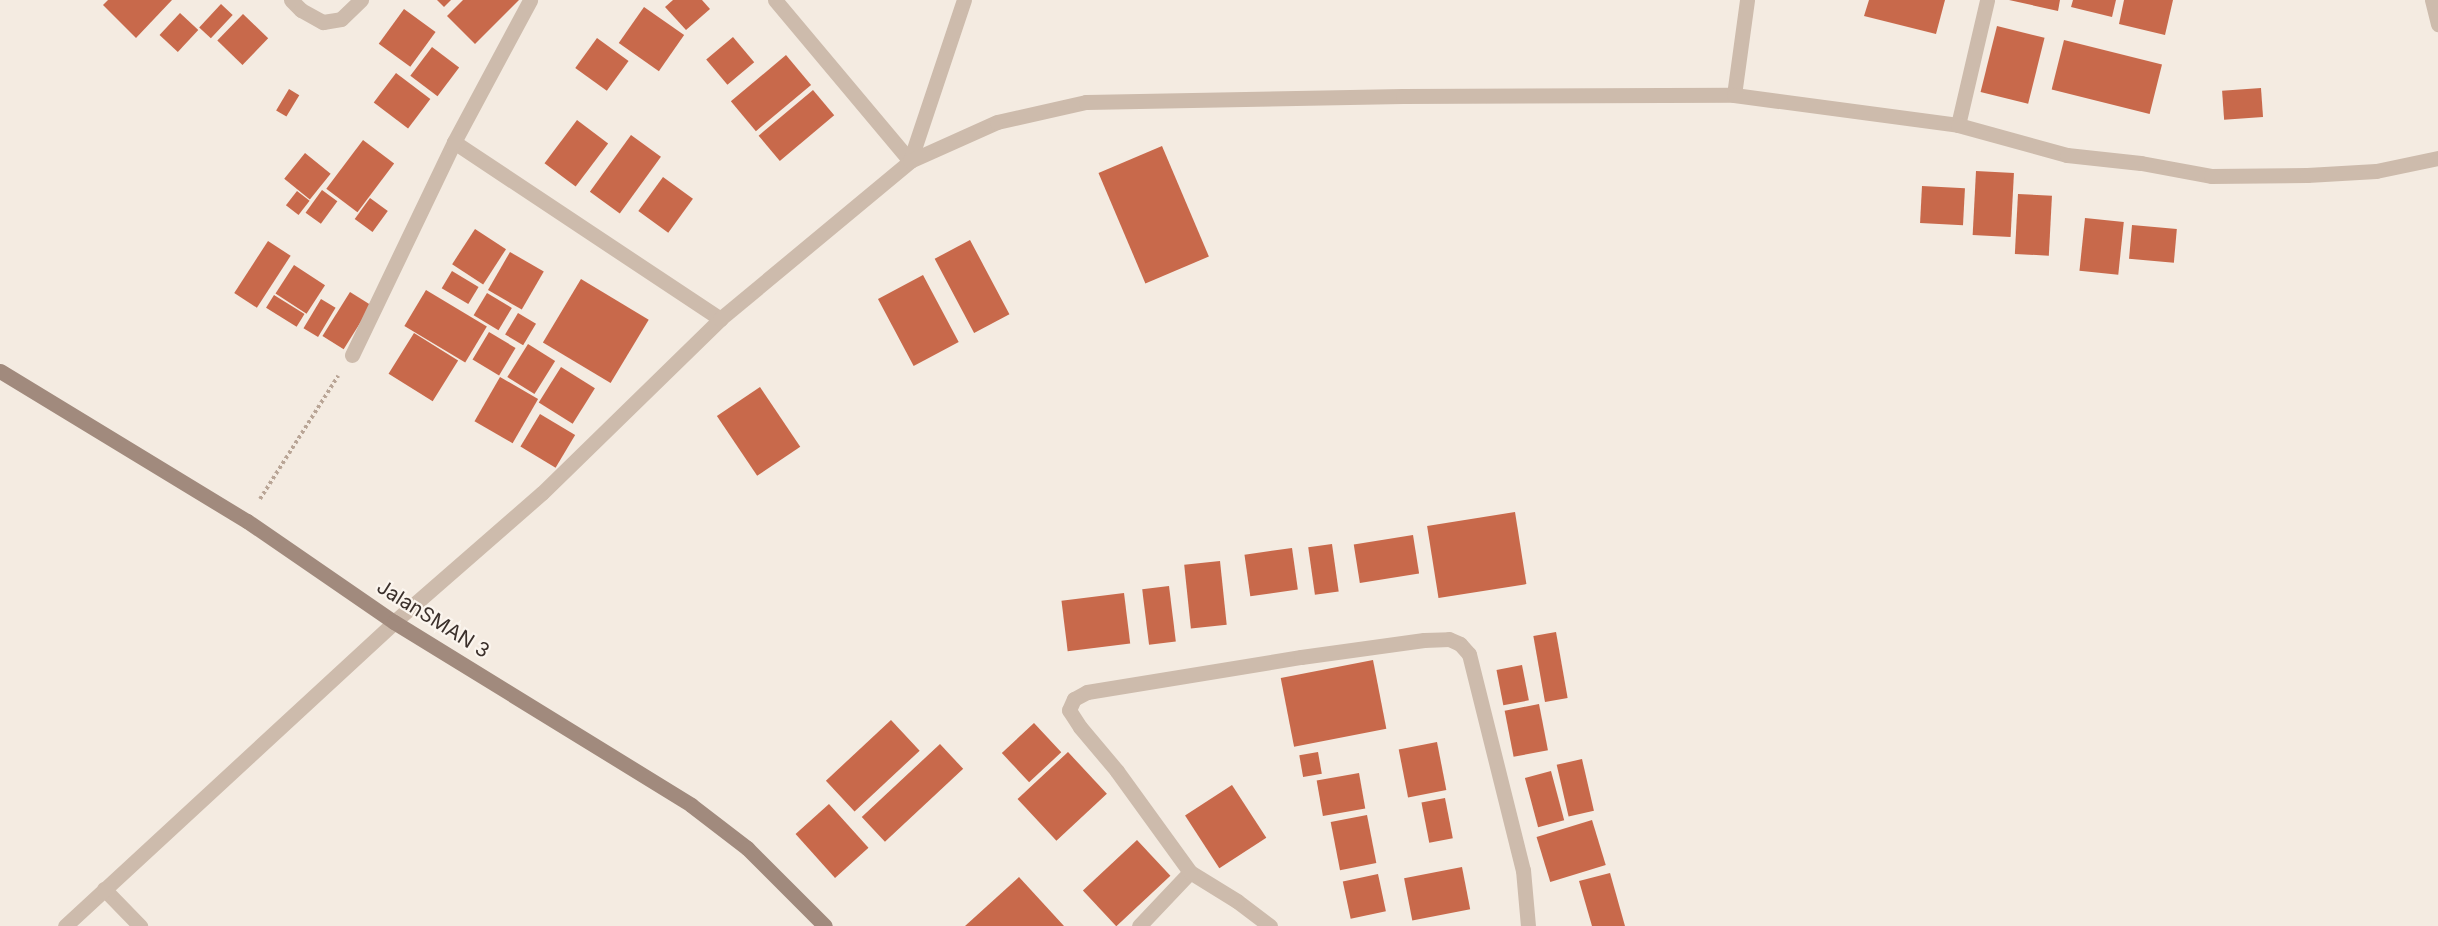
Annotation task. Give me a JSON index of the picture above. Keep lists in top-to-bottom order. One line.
{"streets":{"street":["JalanSMAN 3"]}}
